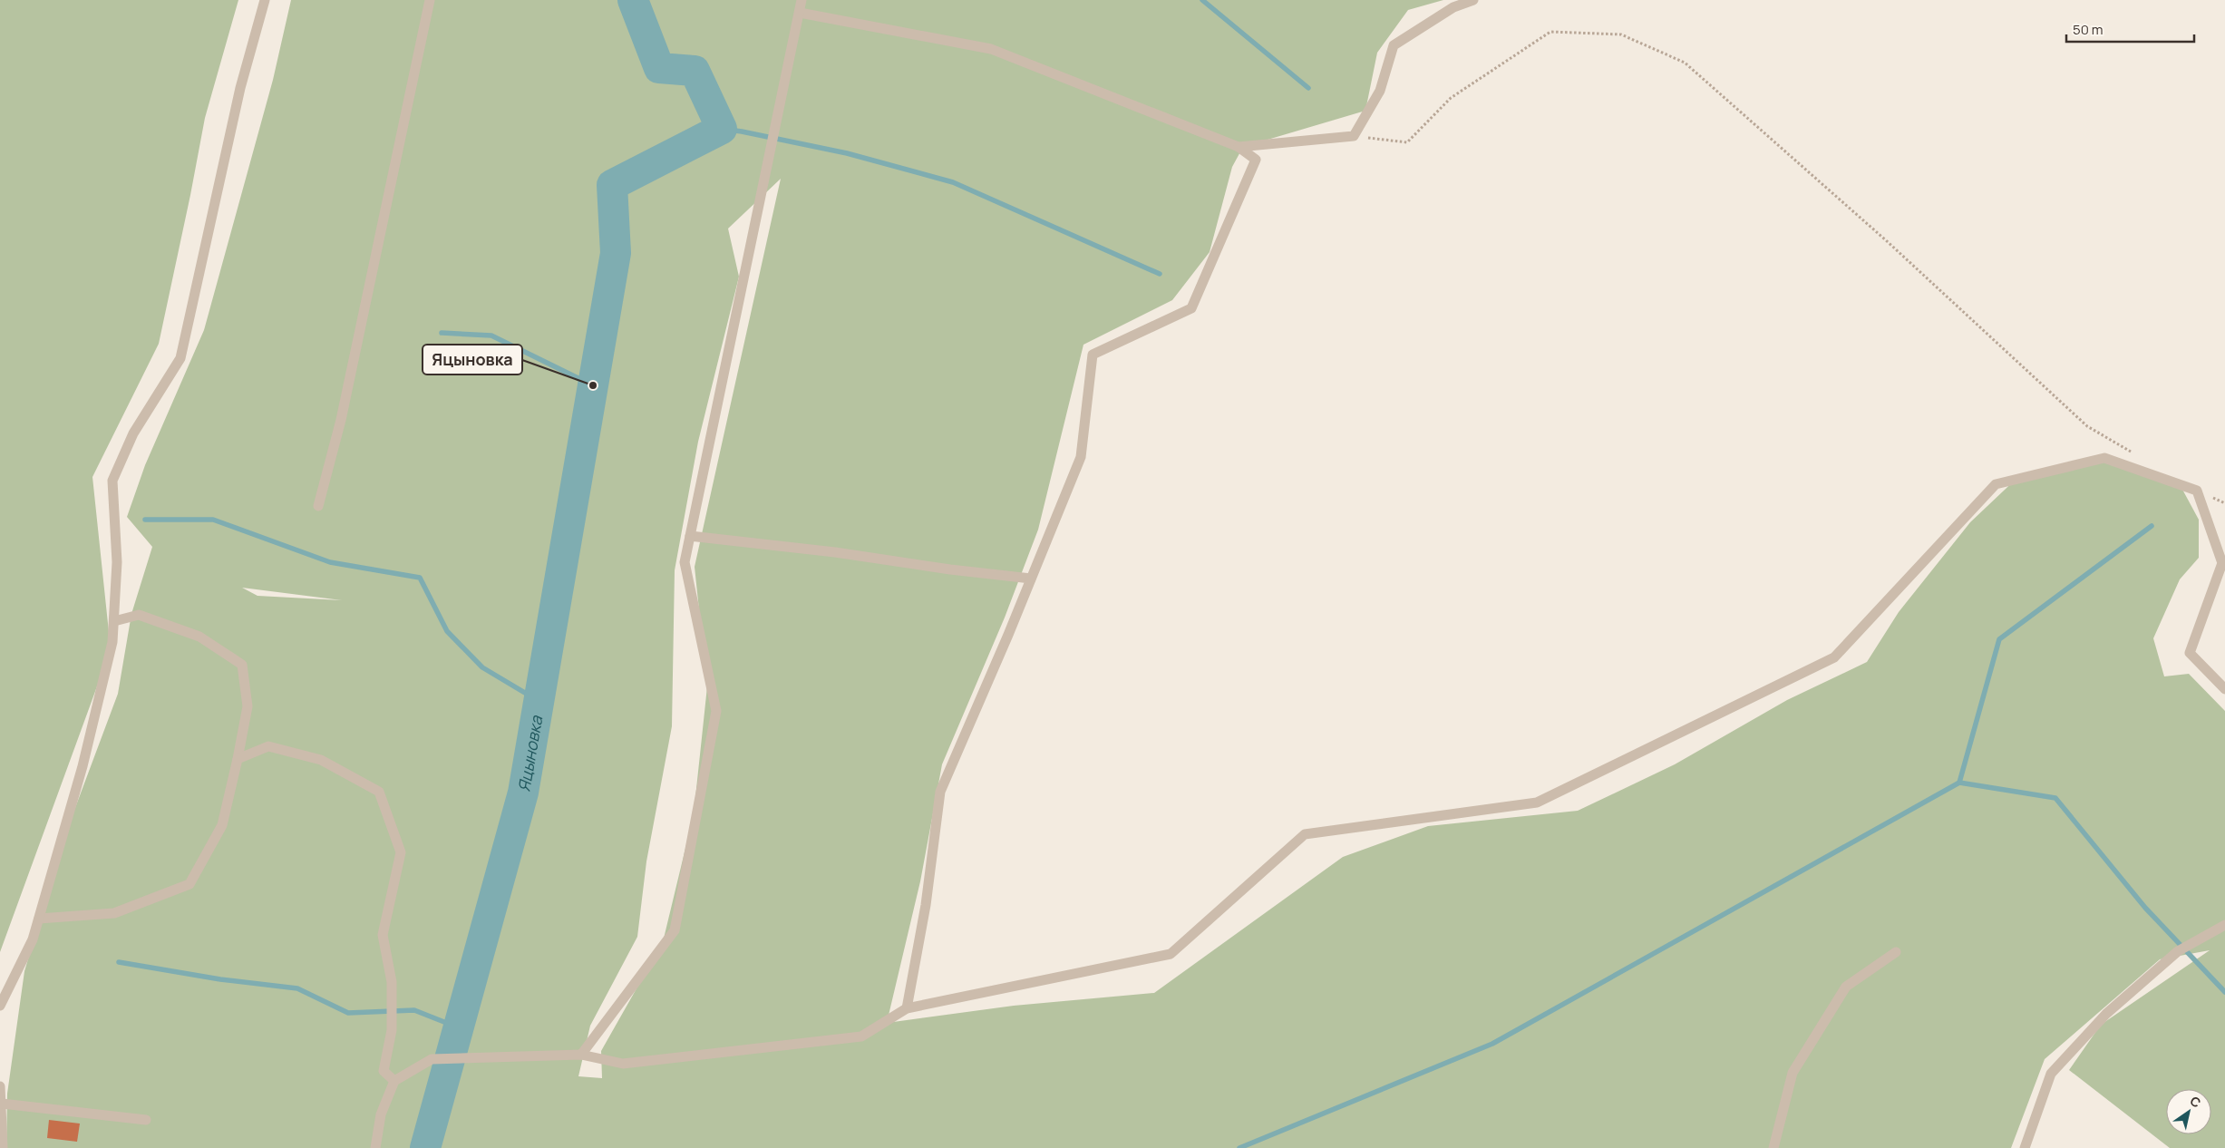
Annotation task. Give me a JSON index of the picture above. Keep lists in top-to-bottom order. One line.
{"water":["Яцыновка"],"places":["Яцыновка"],"scale_bar":"50 m","north":"top right"}
